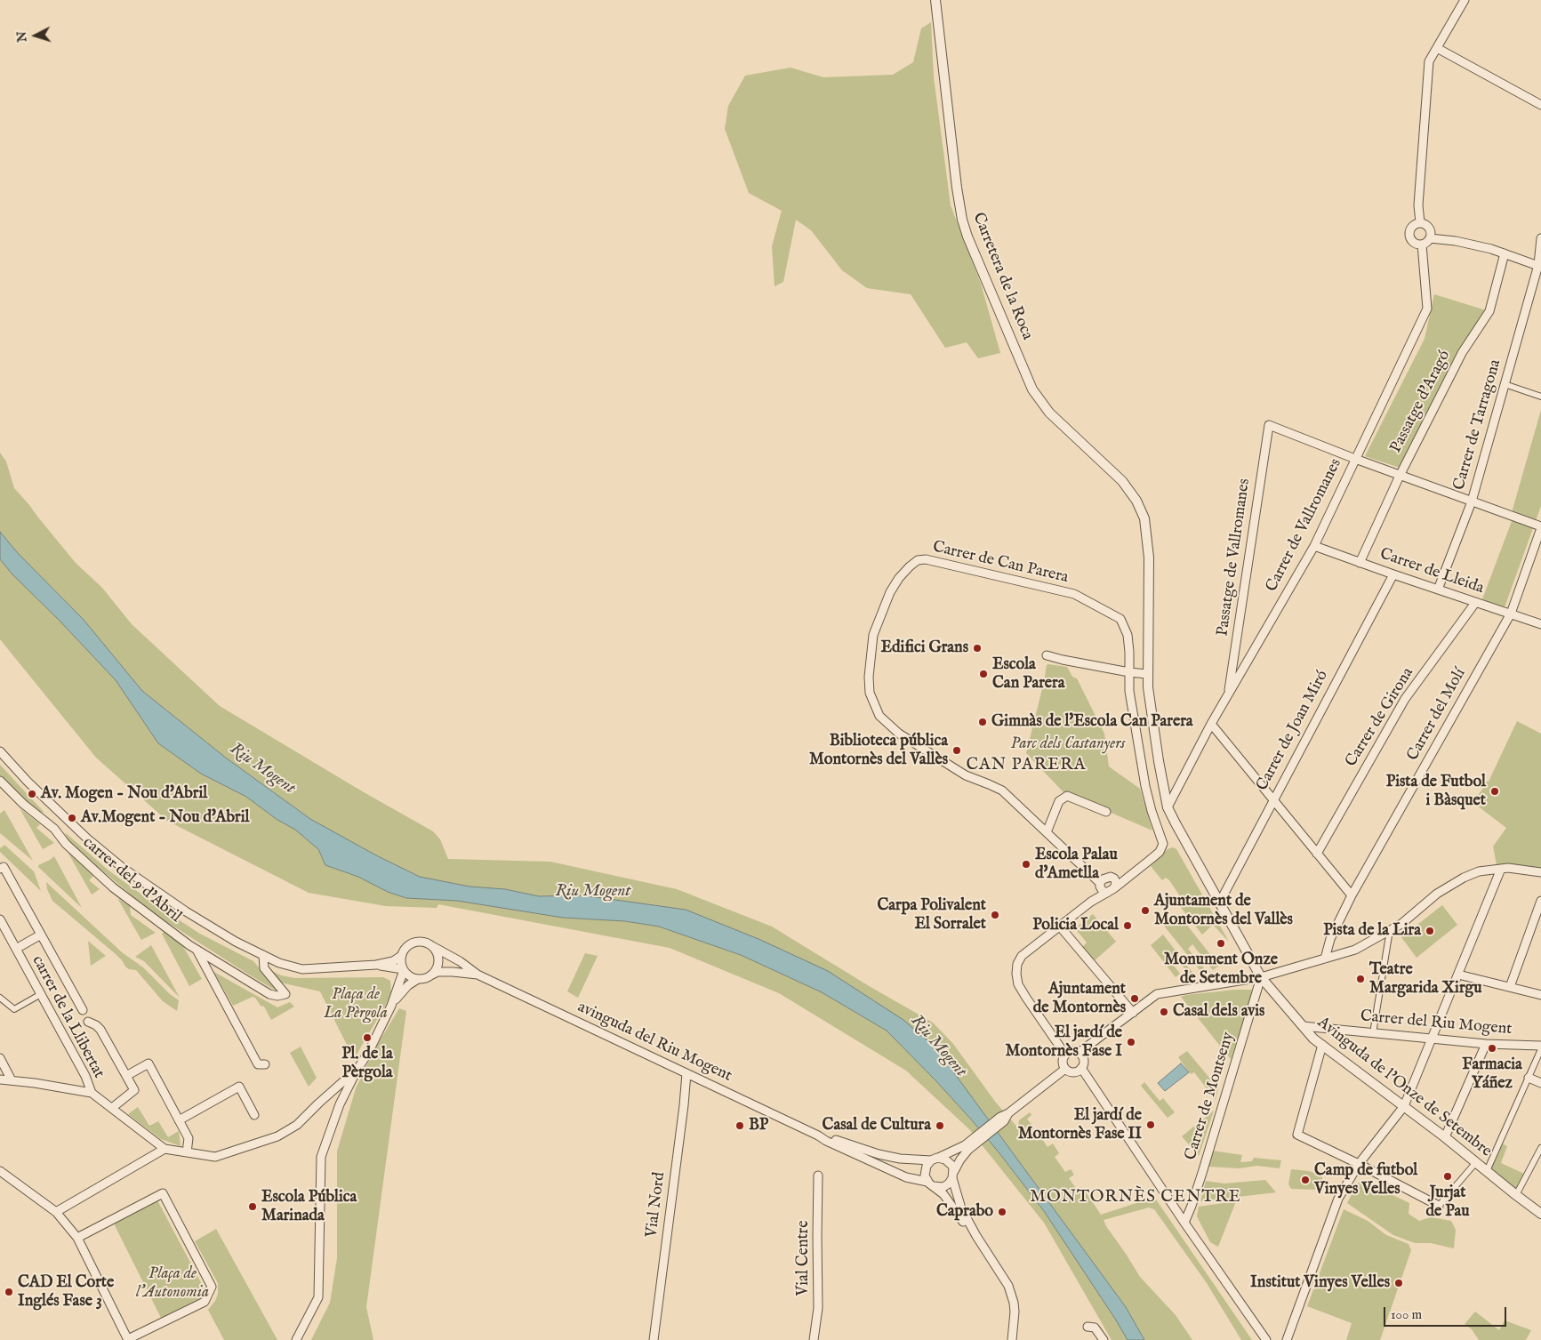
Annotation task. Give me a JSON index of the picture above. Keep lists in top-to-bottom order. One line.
{"streets":{"street":["Carretera de la Roca","Passatge d'Aragó","Carrer de Tarragona","Carrer de Vallromanes","Passatge de Vallromanes","Carrer de Can Parera","Carrer de Lleida","Carrer del Molí","Carrer de Girona","Carrer de Joan Miró","carrer del 9 d'Abril","carrer de la Llibertat","Carrer del Riu Mogent","avinguda del Riu Mogent","Avinguda de l'Onze de Setembre","Carrer de Montseny","Vial Nord","Vial Centre"]},"crossings":[["Carretera de la Roca","Avinguda de l'Onze de Setembre"],["Passatge d'Aragó","Carrer de Lleida"],["Carrer de Tarragona","Carrer de Lleida"],["Carrer de Vallromanes","Passatge de Vallromanes"],["Carrer de Vallromanes","Carrer de Lleida"],["Carrer de Vallromanes","Avinguda de l'Onze de Setembre"],["Carrer de Lleida","Carrer del Molí"],["Carrer de Lleida","Carrer de Girona"],["Carrer de Lleida","Carrer de Joan Miró"],["Carrer de Joan Miró","Avinguda de l'Onze de Setembre"],["carrer de la Llibertat","avinguda del Riu Mogent"],["Carrer del Riu Mogent","Avinguda de l'Onze de Setembre"],["avinguda del Riu Mogent","Vial Nord"],["Avinguda de l'Onze de Setembre","Carrer de Montseny"]],"districts":["CAN PARERA","MONTORNÈS CENTRE"],"water":["Riu Mogent"],"parks":["Parc dels Castanyers","Plaça de La Pèrgola","Plaça de l'Autonomia"],"places":["Edifici Grans","Escola Can Parera","Gimnàs de l'Escola Can Parera","Biblioteca pública Montornès del Vallès","Pista de Futbol i Bàsquet","Av. Mogen - Nou d'Abril","Av.Mogent - Nou d'Abril","Escola Palau d'Ametlla","Ajuntament de Montornès del Vallès","Carpa Polivalent El Sorralet","Policia Local","Pista de la Lira","Monument Onze de Setembre","Teatre Margarida Xirgu","Ajuntament de Montornès","Casal dels avis","Pl. de la Pèrgola","El jardí de Montornès Fase I","Farmacia Yáñez","El jardí de Montornès Fase II","BP","Casal de Cultura","Jurjat de Pau","Camp de futbol Vinyes Velles","Escola Pública Marinada","Caprabo","Institut Vinyes Velles","CAD El Corte Inglés Fase 3"],"scale_bar":"100 m","north":"left"}
